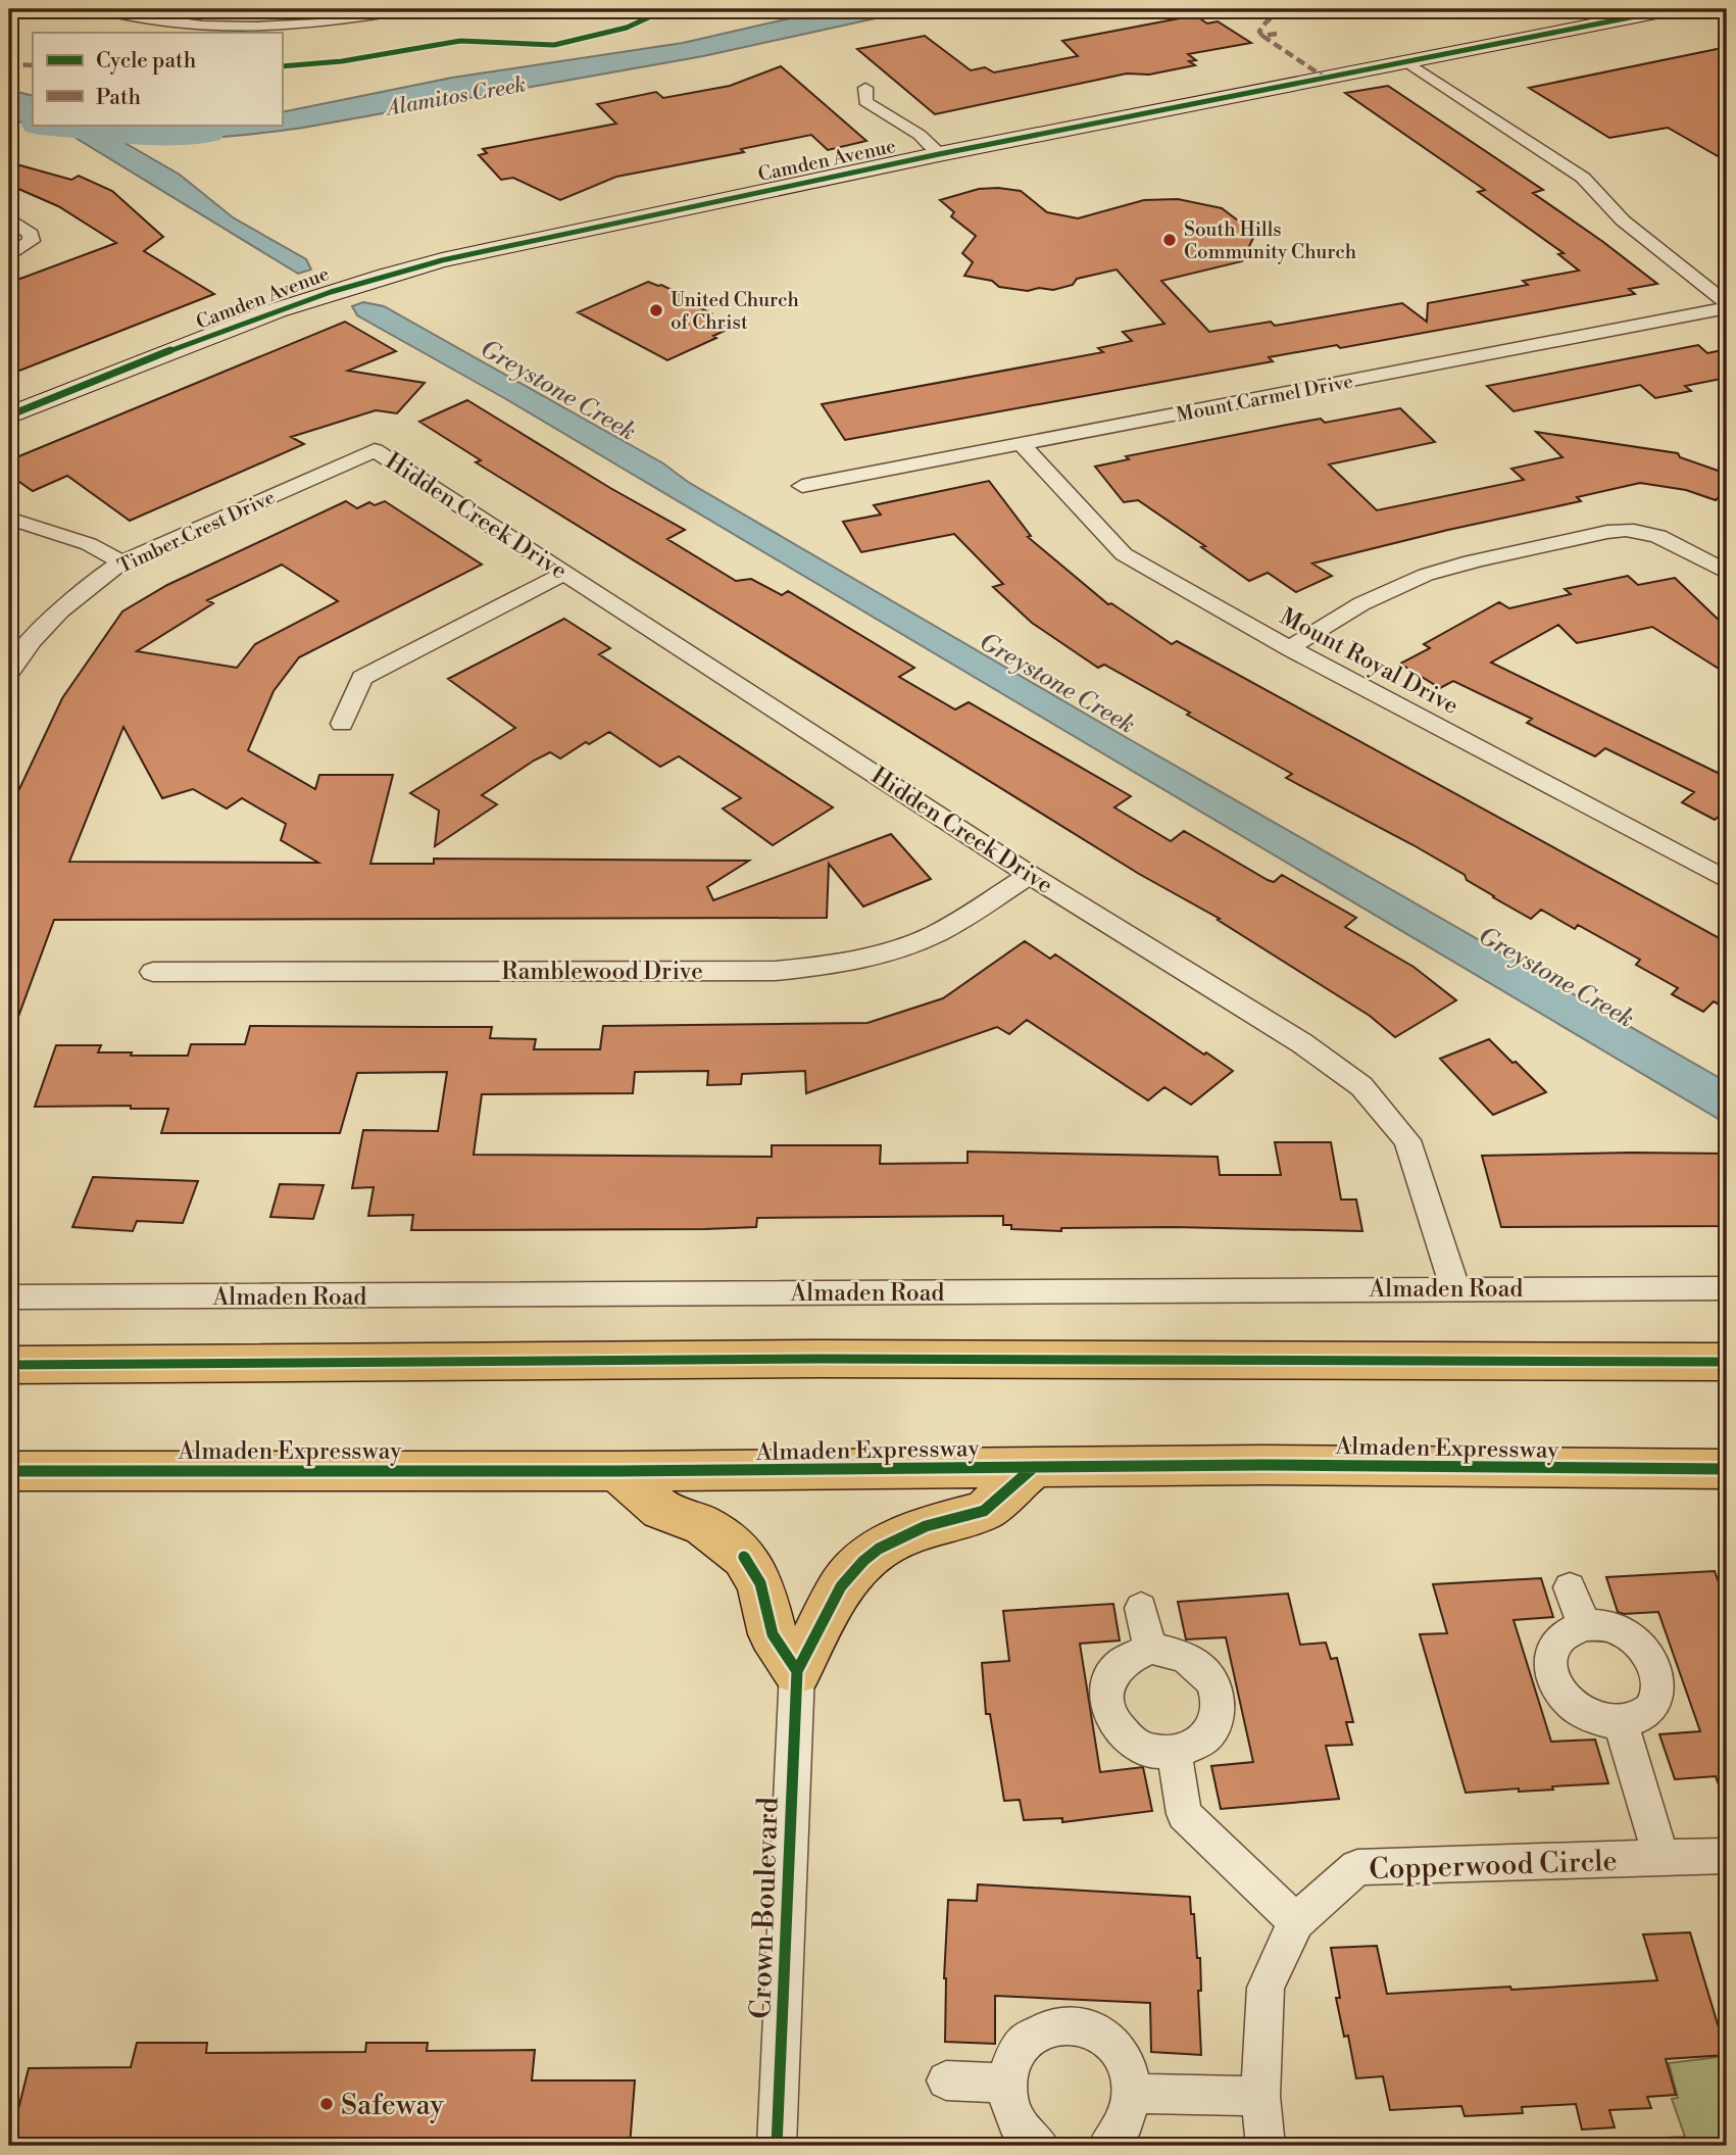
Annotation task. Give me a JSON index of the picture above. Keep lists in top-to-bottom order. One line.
{"streets":{"main road":["Almaden Expressway"],"street":["Camden Avenue","Mount Carmel Drive","Hidden Creek Drive","Timber Crest Drive","Mount Royal Drive","Ramblewood Drive","Almaden Road","Copperwood Circle","Crown Boulevard"]},"crossings":[["Mount Carmel Drive","Mount Royal Drive"],["Hidden Creek Drive","Timber Crest Drive"],["Hidden Creek Drive","Ramblewood Drive"],["Hidden Creek Drive","Almaden Road"]],"water":["Alamitos Creek","Greystone Creek"],"places":["South Hills Community Church","United Church of Christ","Safeway"],"legend":["Cycle path","Path"]}
